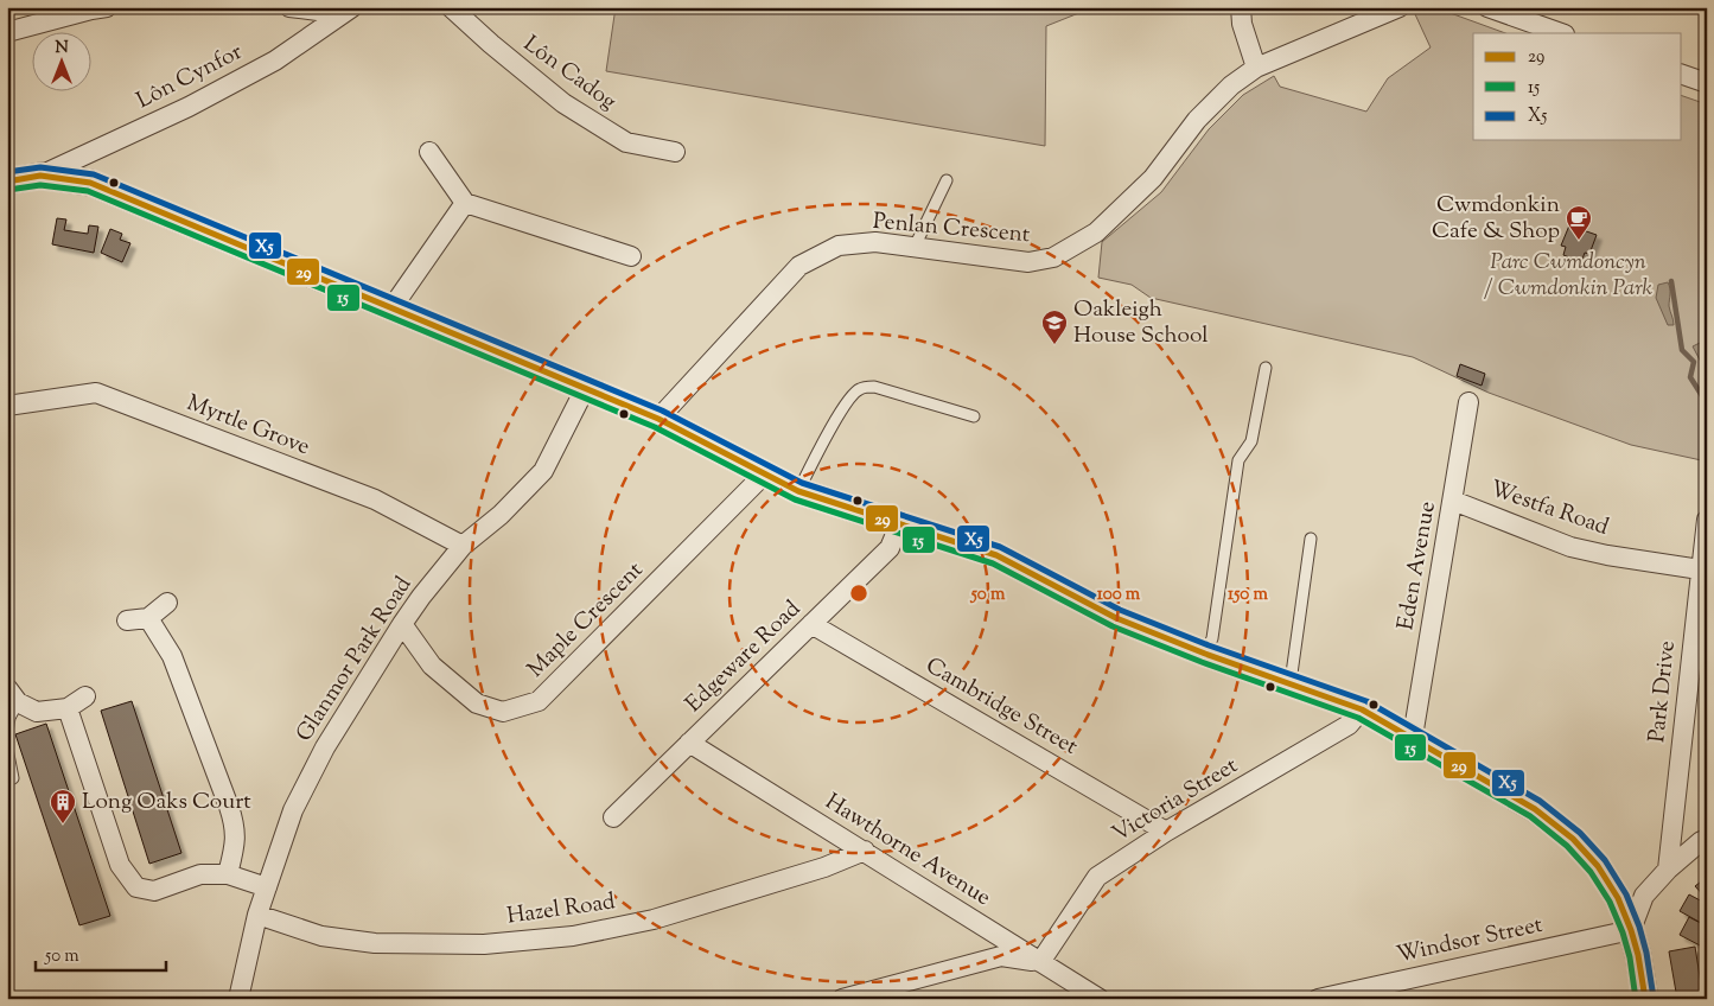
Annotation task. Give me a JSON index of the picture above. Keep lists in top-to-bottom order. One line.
{"streets":{"street":["Lôn Cadog","Lôn Cynfor","Penlan Crescent","Myrtle Grove","Westfa Road","Eden Avenue","Maple Crescent","Edgeware Road","Glanmor Park Road","Park Drive","Cambridge Street","Victoria Street","Hawthorne Avenue","Hazel Road","Windsor Street"]},"crossings":[["Myrtle Grove","Glanmor Park Road"],["Westfa Road","Eden Avenue"],["Westfa Road","Park Drive"],["Maple Crescent","Glanmor Park Road"],["Edgeware Road","Cambridge Street"],["Edgeware Road","Hawthorne Avenue"],["Glanmor Park Road","Hazel Road"],["Cambridge Street","Victoria Street"],["Victoria Street","Hawthorne Avenue"],["Hawthorne Avenue","Hazel Road"]],"parks":["Parc Cwmdoncyn / Cwmdonkin Park"],"places":{"cafe":["Cwmdonkin Cafe & Shop"],"school or university":["Oakleigh House School"],"building":["Long Oaks Court"]},"lines":["transit line X5","transit line 29","transit line 15"],"legend":["29","15","X5"],"scale_bar":"50 m","north":"top","rings":["50 m","100 m","150 m"]}
